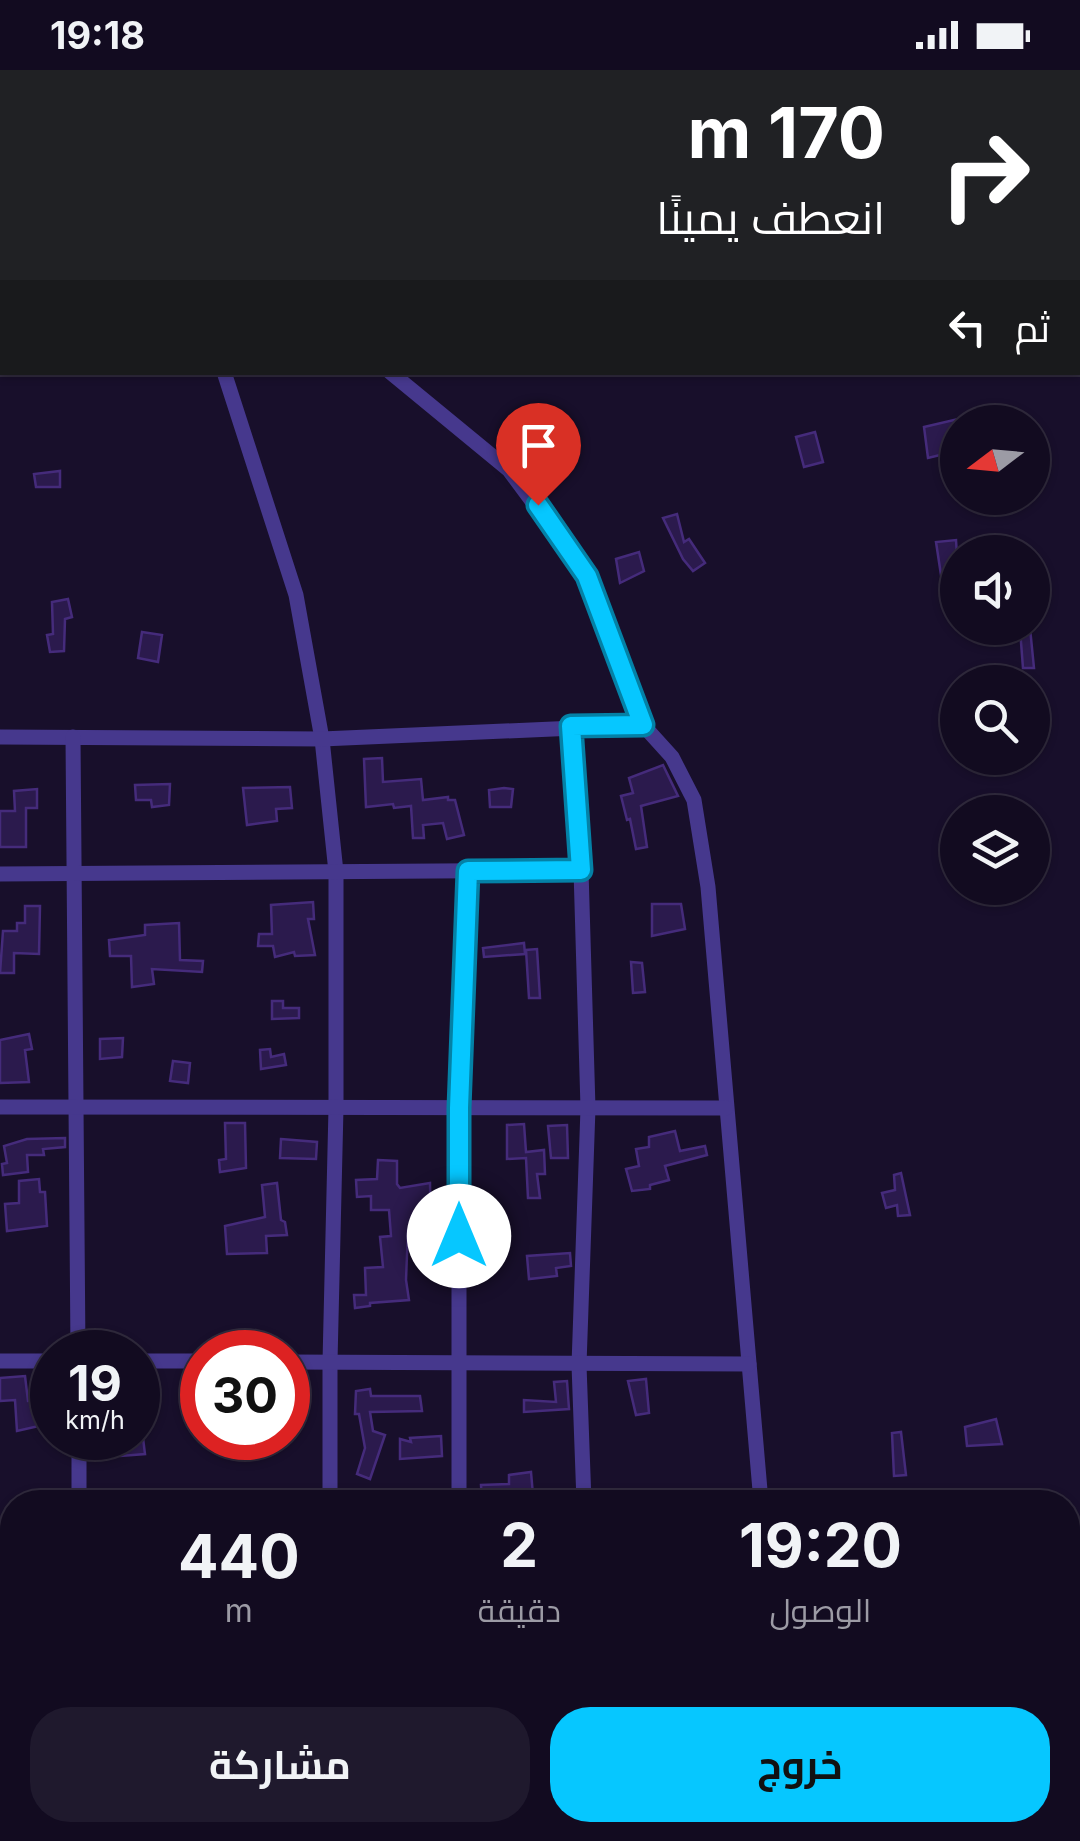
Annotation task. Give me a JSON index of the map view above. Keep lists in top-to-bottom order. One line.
{"north":"left","page":{"status":"19:18","turn":["170 m","انعطف يمينًا"],"then":"ثم","speed":"19 km/h","limit":"30","eta":["19:20","الوصول","2","دقيقة","440","m"],"buttons":["خروج","مشاركة"]}}
